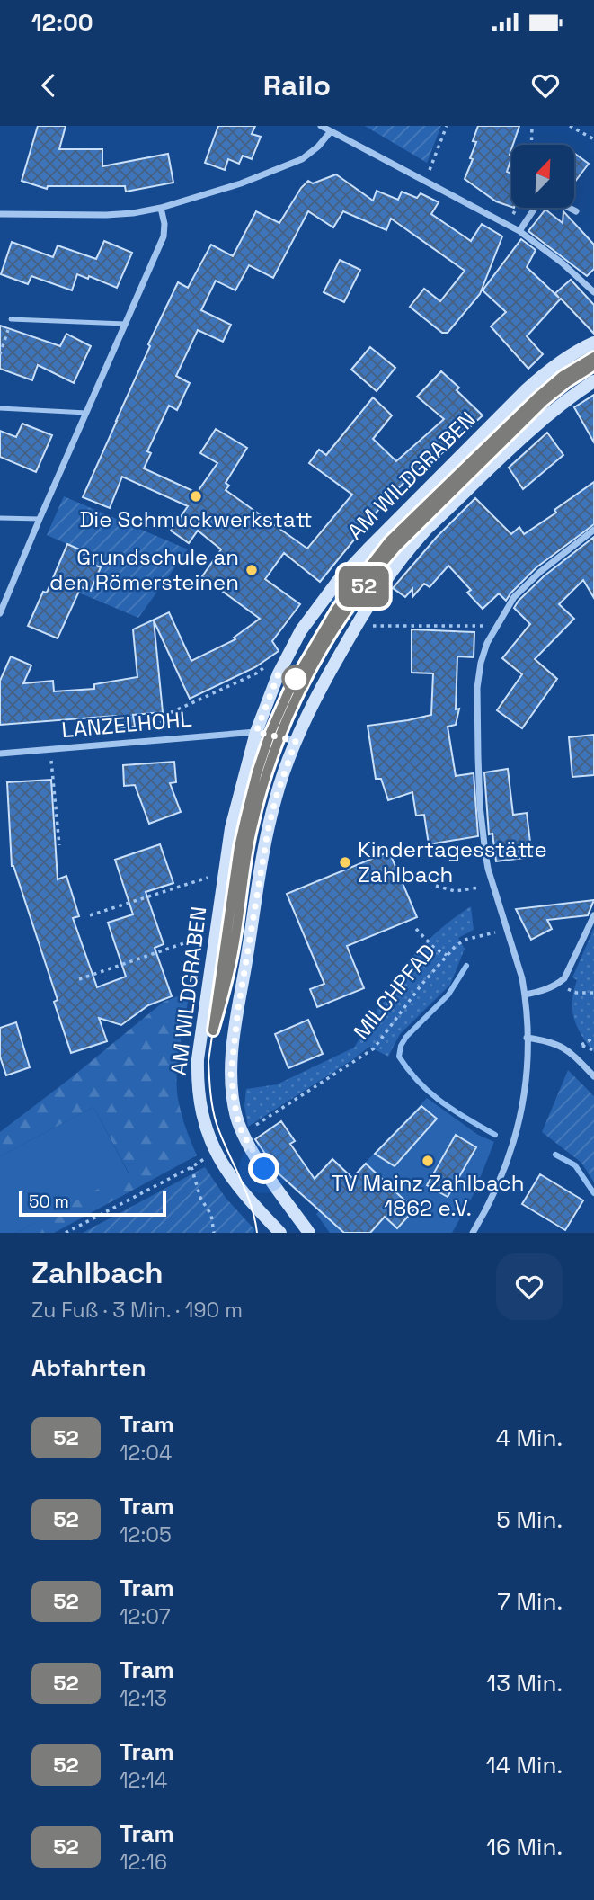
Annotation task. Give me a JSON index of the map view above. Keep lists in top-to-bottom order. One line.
{"streets":{"street":["AM WILDGRABEN","LANZELHOHL"],"path":["MILCHPFAD"]},"crossings":[["AM WILDGRABEN","LANZELHOHL"]],"places":["Die Schmuckwerkstatt","Grundschule an den Römersteinen","Kindertagesstätte Zahlbach","TV Mainz Zahlbach 1862 e.V."],"lines":["tram line 52"],"scale_bar":"50 m","north":"top right","page":{"status":"12:00","header":"Railo","on_map":"52","scale":"50 m","heading":[["Zahlbach","Zu Fuß · 3 Min. · 190 m"],"Abfahrten"],"list":[{"mark":"52","name":"Tram","note":"12:04","value":"4 Min."},{"mark":"52","name":"Tram","note":"12:05","value":"5 Min."},{"mark":"52","name":"Tram","note":"12:07","value":"7 Min."},{"mark":"52","name":"Tram","note":"12:13","value":"13 Min."},{"mark":"52","name":"Tram","note":"12:14","value":"14 Min."},{"mark":"52","name":"Tram","note":"12:16","value":"16 Min."}]}}
